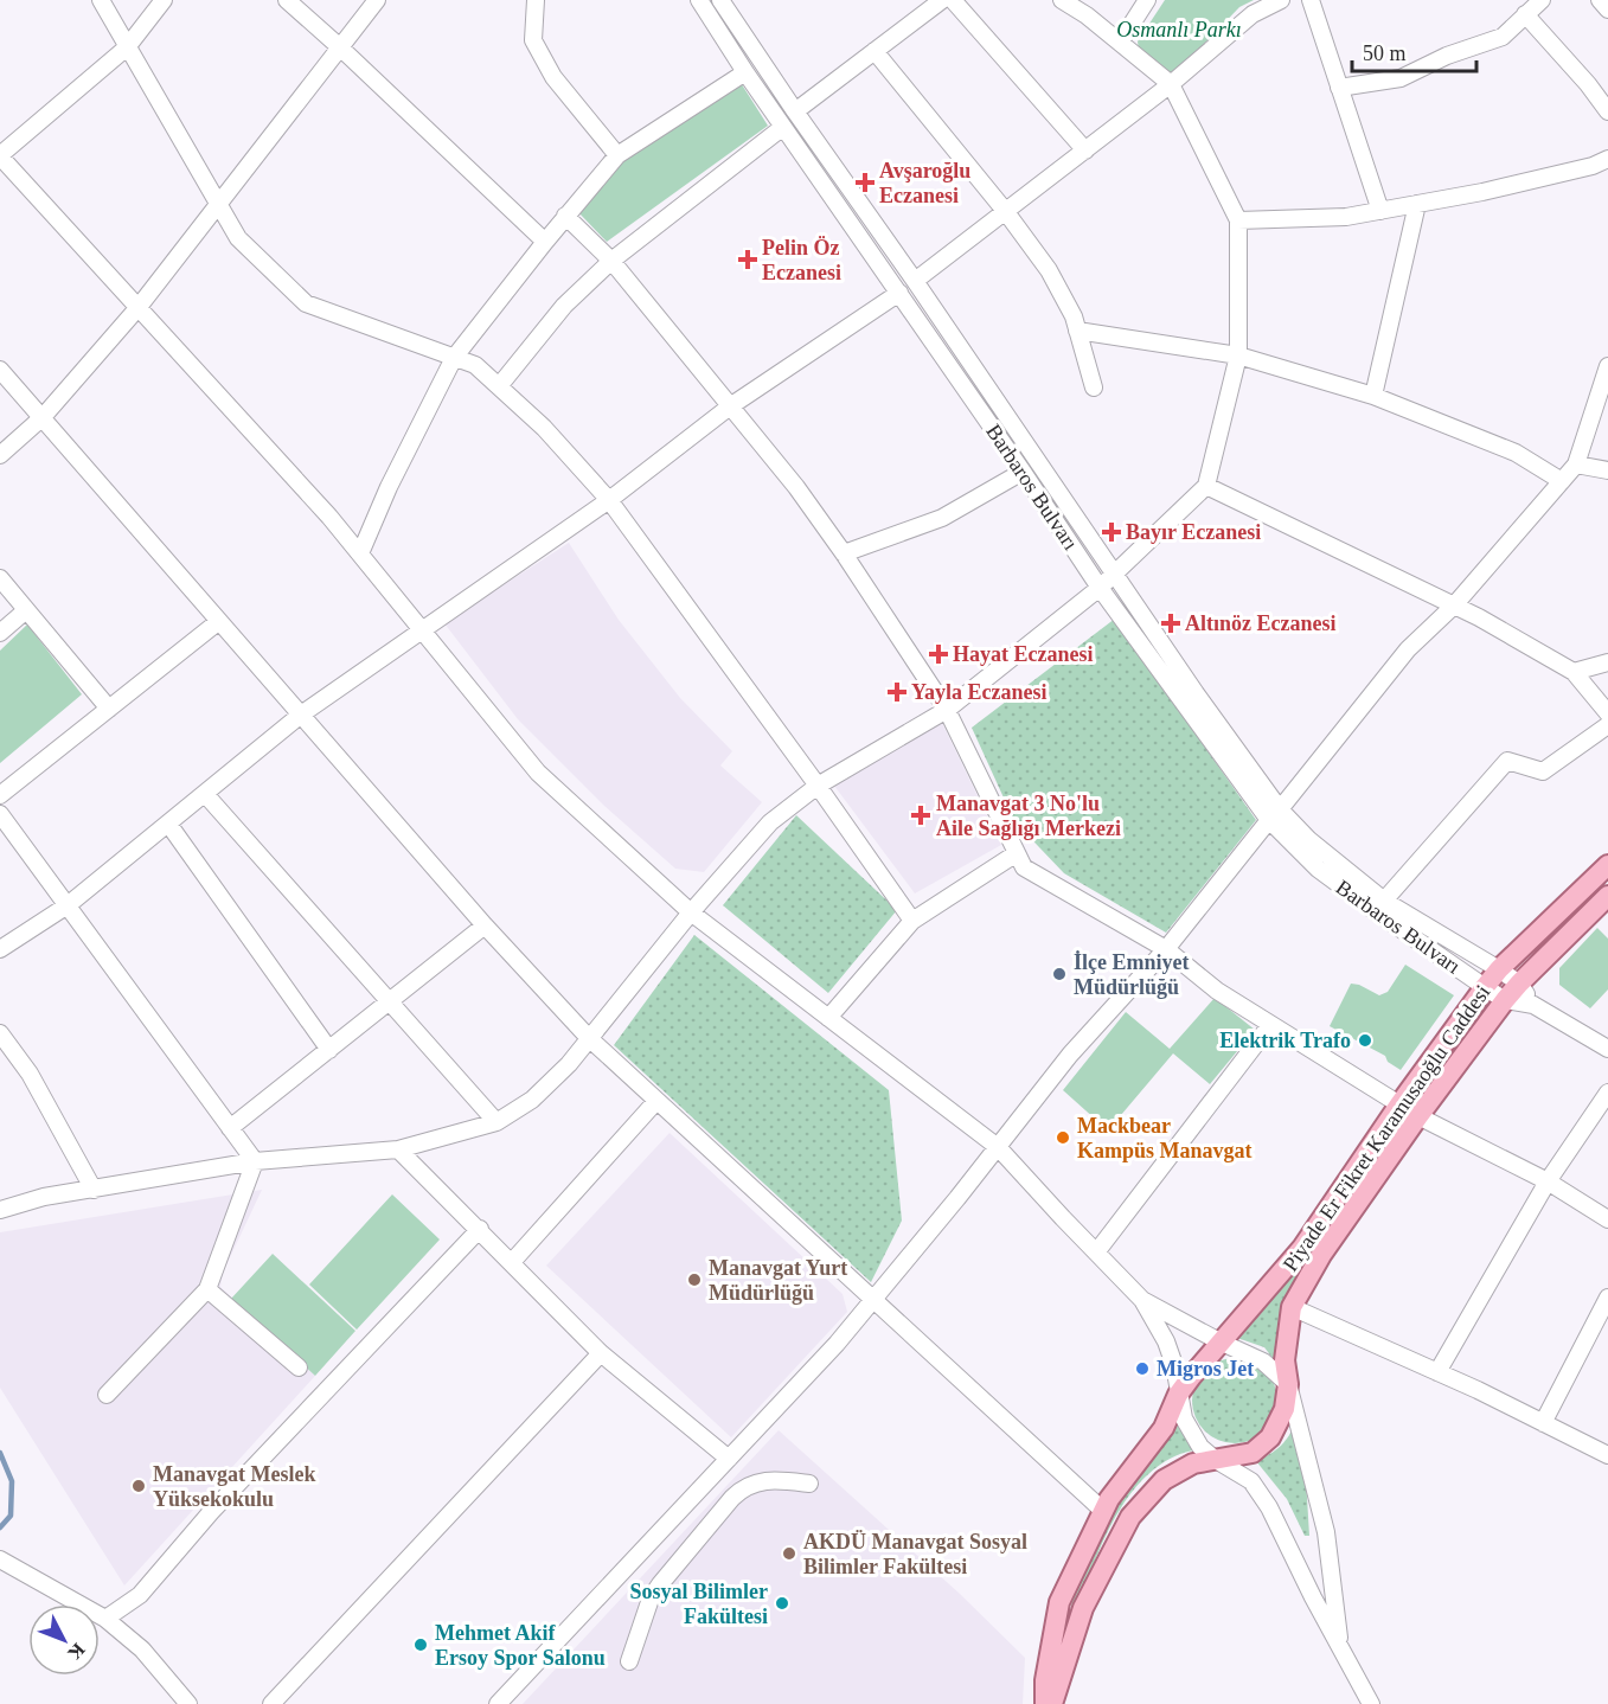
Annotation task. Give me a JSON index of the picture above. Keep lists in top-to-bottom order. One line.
{"streets":{"main road":["Piyade Er Fikret Karamusaoğlu Caddesi"],"street":["Barbaros Bulvarı"]},"crossings":[["Barbaros Bulvarı","Piyade Er Fikret Karamusaoğlu Caddesi"]],"parks":["Osmanlı Parkı"],"places":{"health":["Avşaroğlu Eczanesi","Pelin Öz Eczanesi","Bayır Eczanesi","Altınöz Eczanesi","Hayat Eczanesi","Yayla Eczanesi","Manavgat 3 No'lu Aile Sağlığı Merkezi"],"other":["İlçe Emniyet Müdürlüğü","Elektrik Trafo","Mackbear Kampüs Manavgat","Manavgat Yurt Müdürlüğü","Migros Jet","Manavgat Meslek Yüksekokulu","AKDÜ Manavgat Sosyal Bilimler Fakültesi","Sosyal Bilimler Fakültesi","Mehmet Akif Ersoy Spor Salonu"]},"scale_bar":"50 m","north":"bottom right"}
